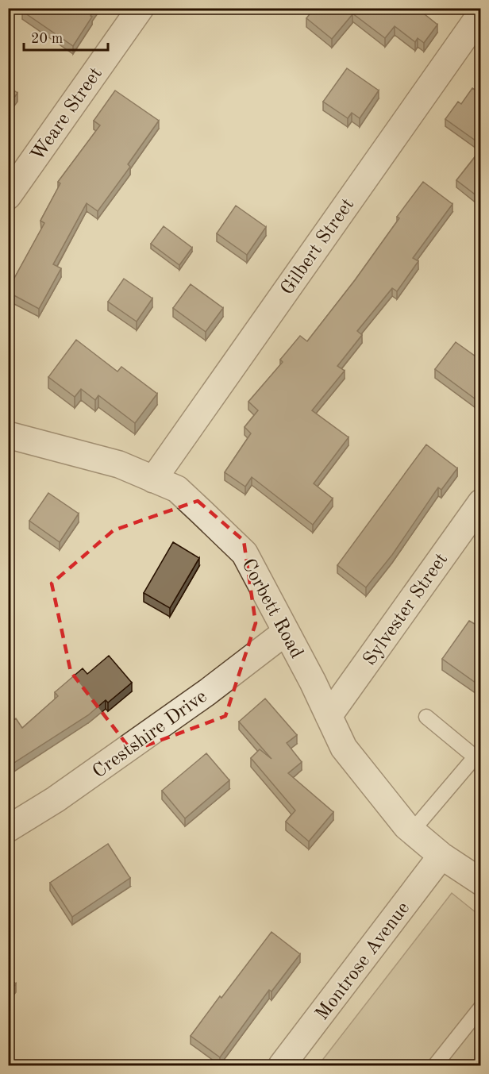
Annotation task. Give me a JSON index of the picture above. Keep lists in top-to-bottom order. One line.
{"streets":{"street":["Weare Street","Gilbert Street","Corbett Road","Sylvester Street","Crestshire Drive","Montrose Avenue"]},"crossings":[["Gilbert Street","Corbett Road"],["Corbett Road","Sylvester Street"],["Corbett Road","Crestshire Drive"],["Corbett Road","Montrose Avenue"]],"scale_bar":"20 m"}
